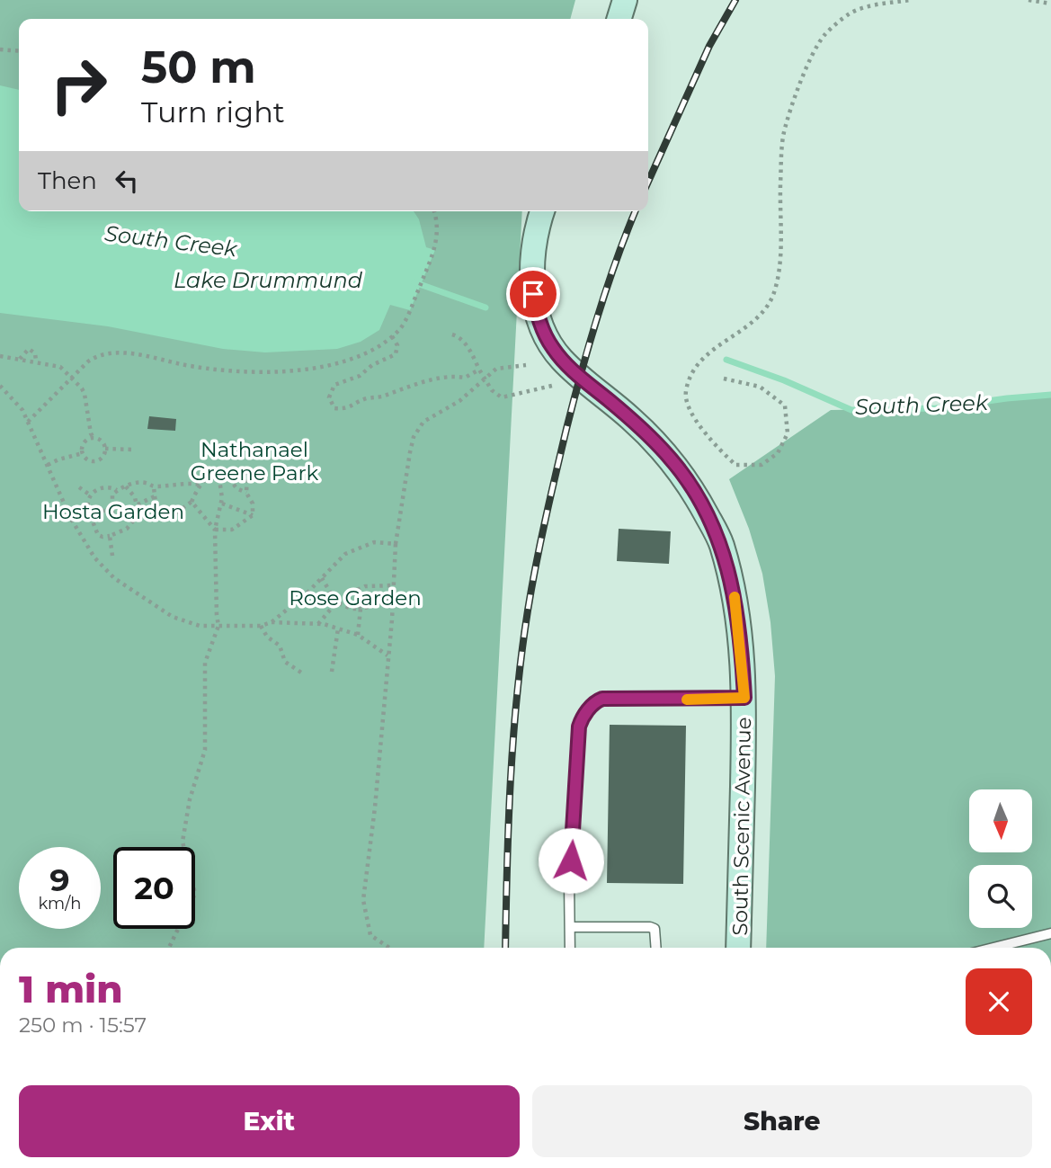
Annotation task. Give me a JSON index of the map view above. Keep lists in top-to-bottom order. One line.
{"streets":{"main road":["South Scenic Avenue"]},"water":["South Creek","Lake Drummund"],"parks":["Nathanael Greene Park","Hosta Garden","Rose Garden"],"north":"bottom","page":{"turn":["50 m","Turn right"],"then":"Then","speed":"9 km/h","limit":"20","heading":["1 min","250 m · 15:57"],"buttons":["Exit","Share"]}}
